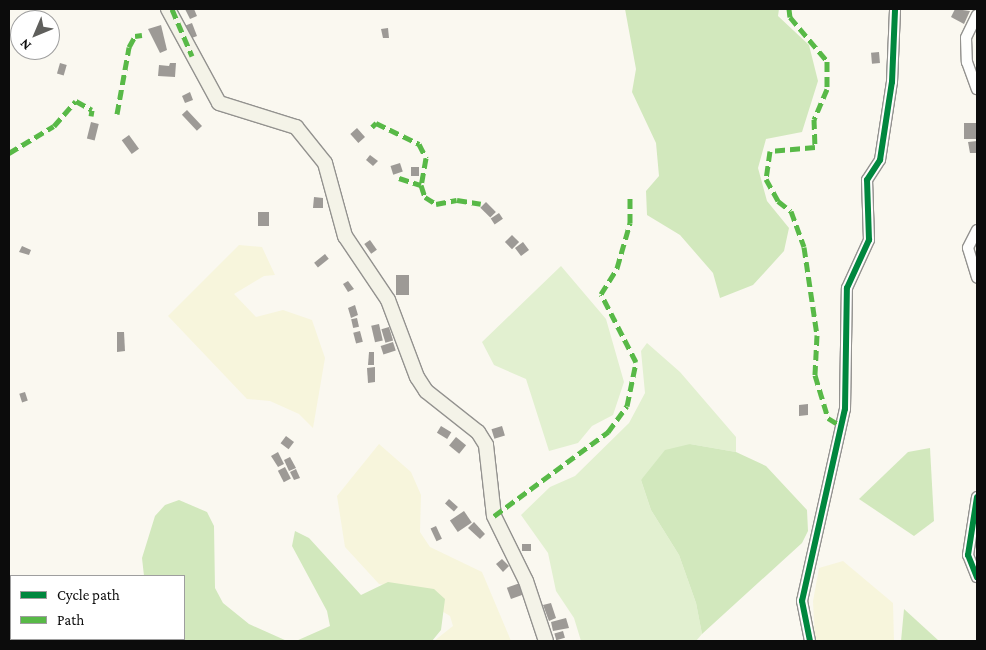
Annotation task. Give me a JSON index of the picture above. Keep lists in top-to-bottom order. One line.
{"legend":["Cycle path","Path"],"north":"bottom left"}
